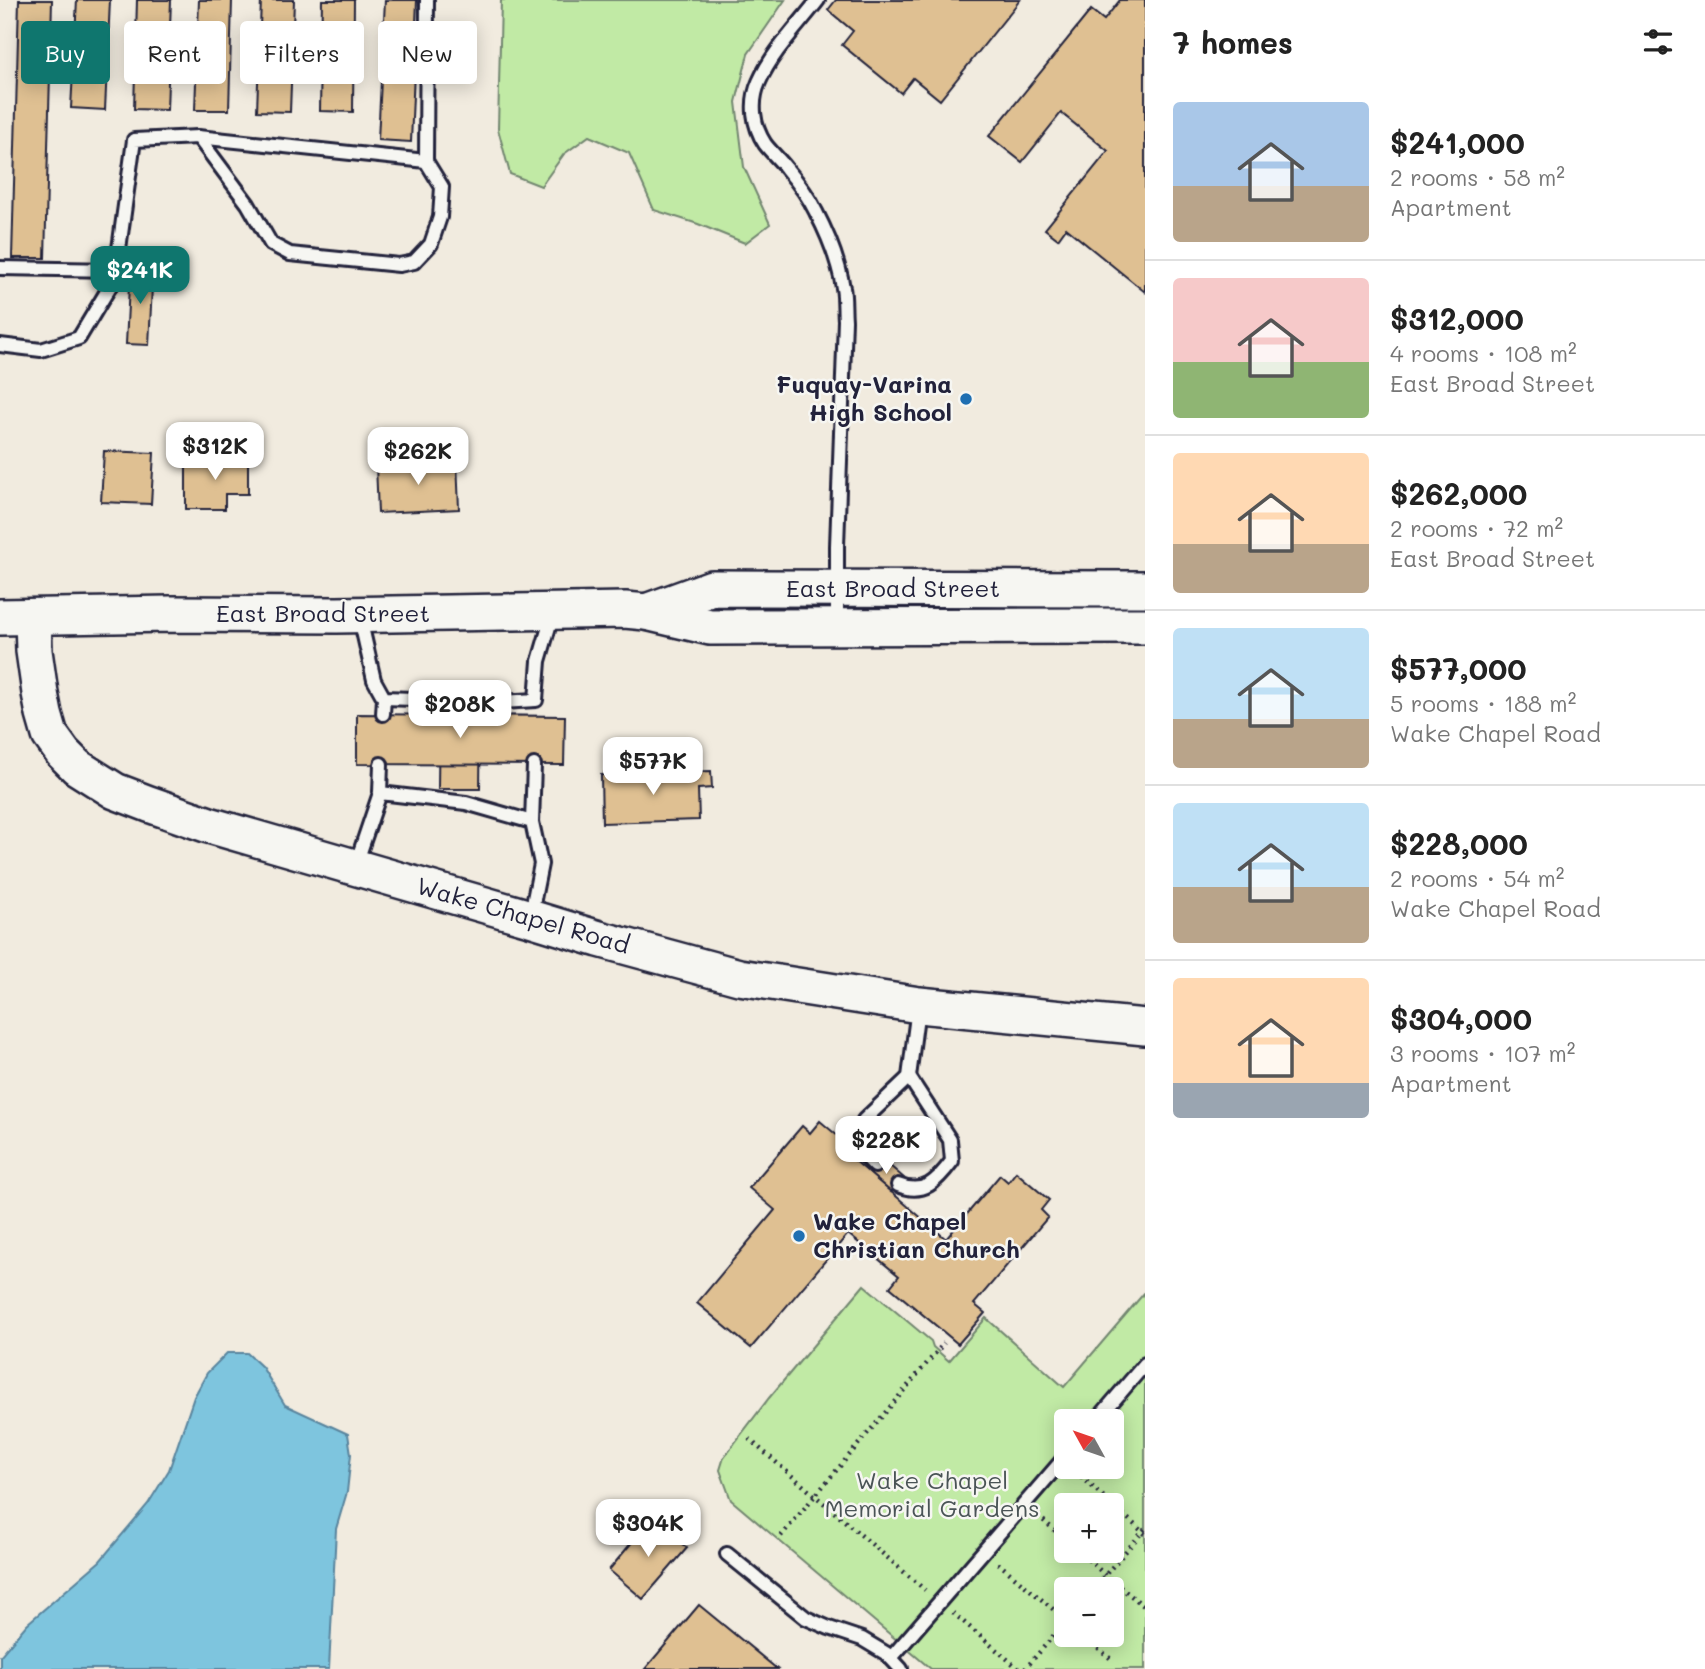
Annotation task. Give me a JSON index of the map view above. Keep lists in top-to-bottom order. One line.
{"streets":{"main road":["East Broad Street","Wake Chapel Road"]},"crossings":[["East Broad Street","Wake Chapel Road"]],"parks":["Wake Chapel Memorial Gardens"],"places":["Fuquay-Varina High School","Wake Chapel Christian Church"],"north":"top left","page":{"heading":"7 homes","chip":["Buy","Rent","Filters","New"],"list":[{"name":"$241,000","note":"2 rooms · 58 m² · Apartment"},{"name":"$312,000","note":"4 rooms · 108 m² · East Broad Street"},{"name":"$262,000","note":"2 rooms · 72 m² · East Broad Street"},{"name":"$577,000","note":"5 rooms · 188 m² · Wake Chapel Road"},{"name":"$228,000","note":"2 rooms · 54 m² · Wake Chapel Road"},{"name":"$304,000","note":"3 rooms · 107 m² · Apartment"}],"price":["$241K","$312K","$262K","$208K","$577K","$228K","$304K"],"map_buttons":["+","−"]}}
